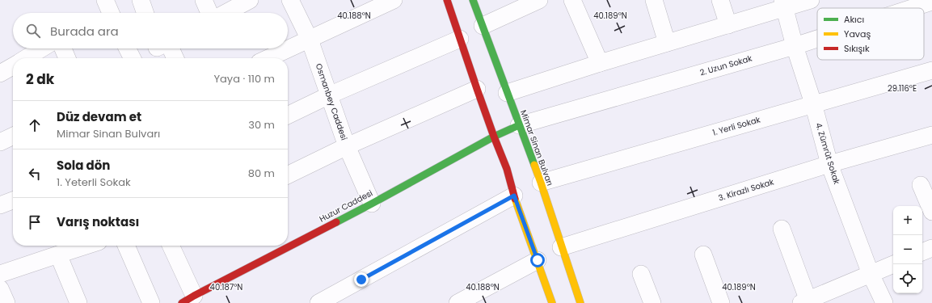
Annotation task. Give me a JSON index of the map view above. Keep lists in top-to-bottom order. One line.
{"streets":{"main road":["Mimar Sinan Bulvarı","Huzur Caddesi"],"street":["2. Uzun Sokak","Osmanbey Caddesi","1. Yerli Sokak","4. Zümrüt Sokak","3. Kirazlı Sokak"]},"crossings":[["2. Uzun Sokak","Mimar Sinan Bulvarı"],["2. Uzun Sokak","4. Zümrüt Sokak"],["2. Uzun Sokak","Huzur Caddesi"],["Osmanbey Caddesi","Huzur Caddesi"],["1. Yerli Sokak","Mimar Sinan Bulvarı"],["1. Yerli Sokak","4. Zümrüt Sokak"],["Mimar Sinan Bulvarı","3. Kirazlı Sokak"],["Mimar Sinan Bulvarı","Huzur Caddesi"],["4. Zümrüt Sokak","3. Kirazlı Sokak"]],"legend":["Akıcı","Yavaş","Sıkışık"],"page":{"search":"Burada ara","heading":["2 dk","Yaya · 110 m"],"list":[["Düz devam et","Mimar Sinan Bulvarı","30 m"],["Sola dön","1. Yeterli Sokak","80 m"],"Varış noktası"],"map_buttons":["+","−"]},"coordinates":["40.188°N","40.189°N","29.116°E","40.187°N"]}
